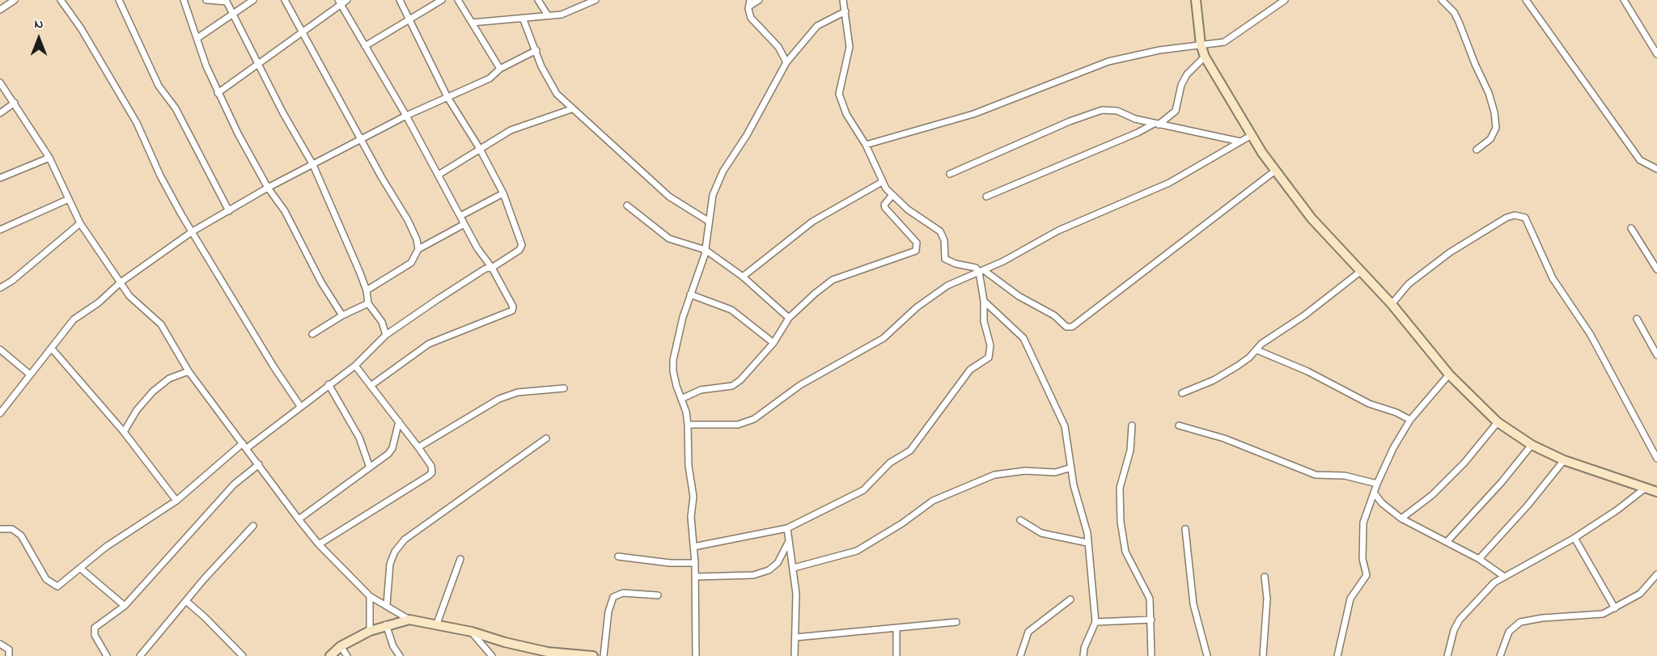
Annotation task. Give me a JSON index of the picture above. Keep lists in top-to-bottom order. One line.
{"north":"top"}
